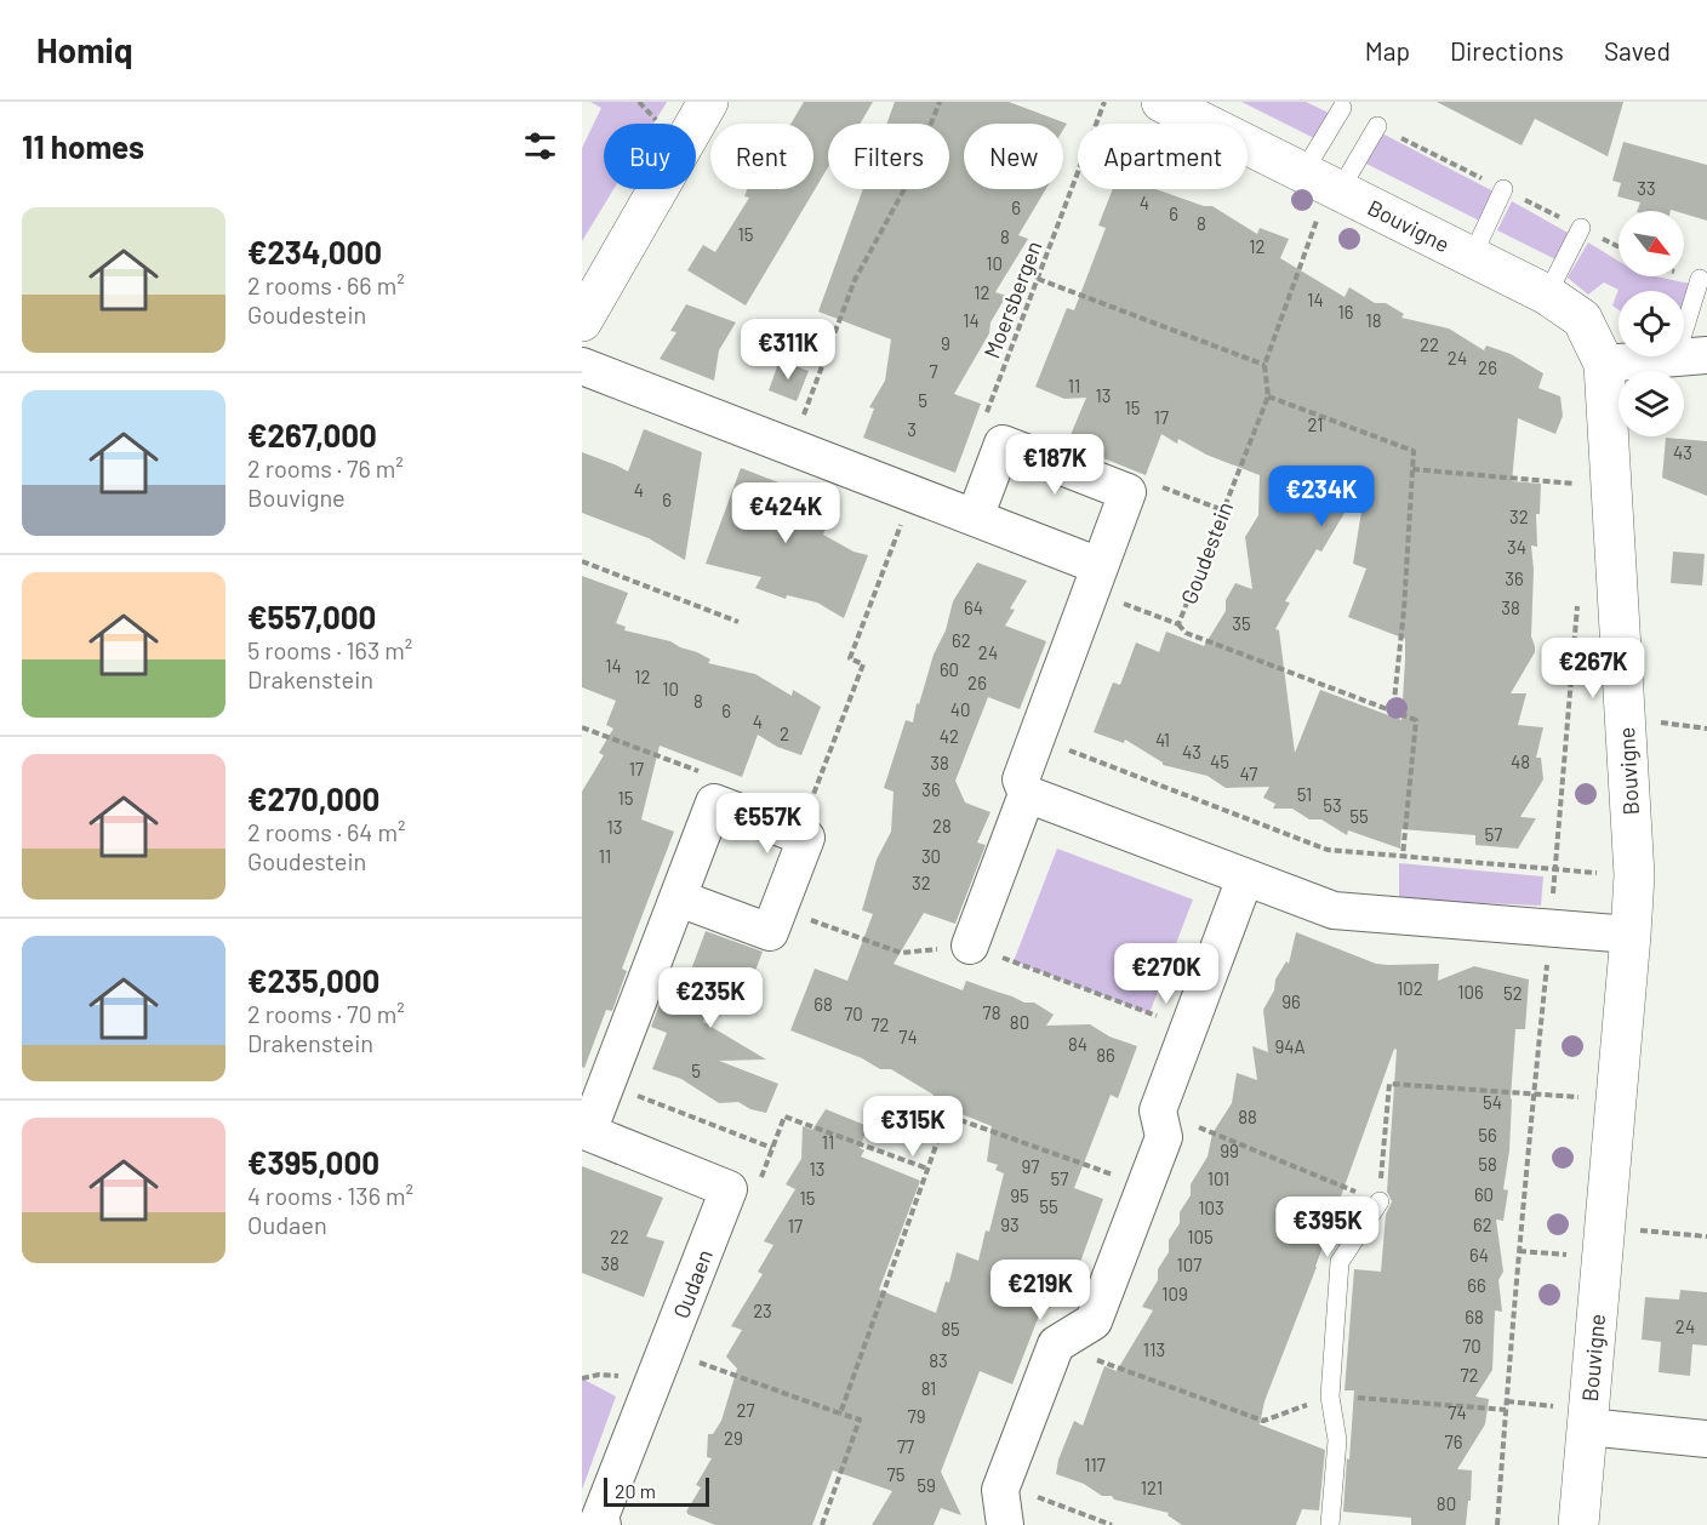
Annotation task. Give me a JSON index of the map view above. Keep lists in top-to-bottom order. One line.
{"streets":{"street":["Bouvigne","Oudaen"],"path":["Moersbergen","Goudestein"]},"crossings":[["Bouvigne","Goudestein"]],"house_numbers":["33","4","6","6","8","15","8","12","10","12","14","16","14","18","9","22","24","26","7","11","13","5","15","17","21","3","43","4","6","32","34","36","64","38","35","62","24","14","60","12","26","10","8","40","6","4","2","42","41","43","45","48","38","17","47","36","51","15","53","55","28","13","57","11","30","32","102","106","52","96","68","78","70","80","72","74","84","94A","86","5","54","88","56","11","99","58","97","13","57","101","60","95","15","55","103","93","62","17","22","105","64","38","107","66","109","23","68","24","85","70","113","83","72","81","27","74","79","29","76","77","117","75","59","121","80"],"scale_bar":"20 m","north":"bottom right","page":{"header":"Homiq","nav":["Map","Directions","Saved"],"heading":"11 homes","chip":["Buy","Rent","Filters","New","Apartment"],"list":[{"name":"€234,000","note":"2 rooms · 66 m² · Goudestein"},{"name":"€267,000","note":"2 rooms · 76 m² · Bouvigne"},{"name":"€557,000","note":"5 rooms · 163 m² · Drakenstein"},{"name":"€270,000","note":"2 rooms · 64 m² · Goudestein"},{"name":"€235,000","note":"2 rooms · 70 m² · Drakenstein"},{"name":"€395,000","note":"4 rooms · 136 m² · Oudaen"}],"price":["€311K","€187K","€234K","€424K","€267K","€557K","€270K","€235K","€315K","€395K","€219K"],"scale":"20 m"}}
